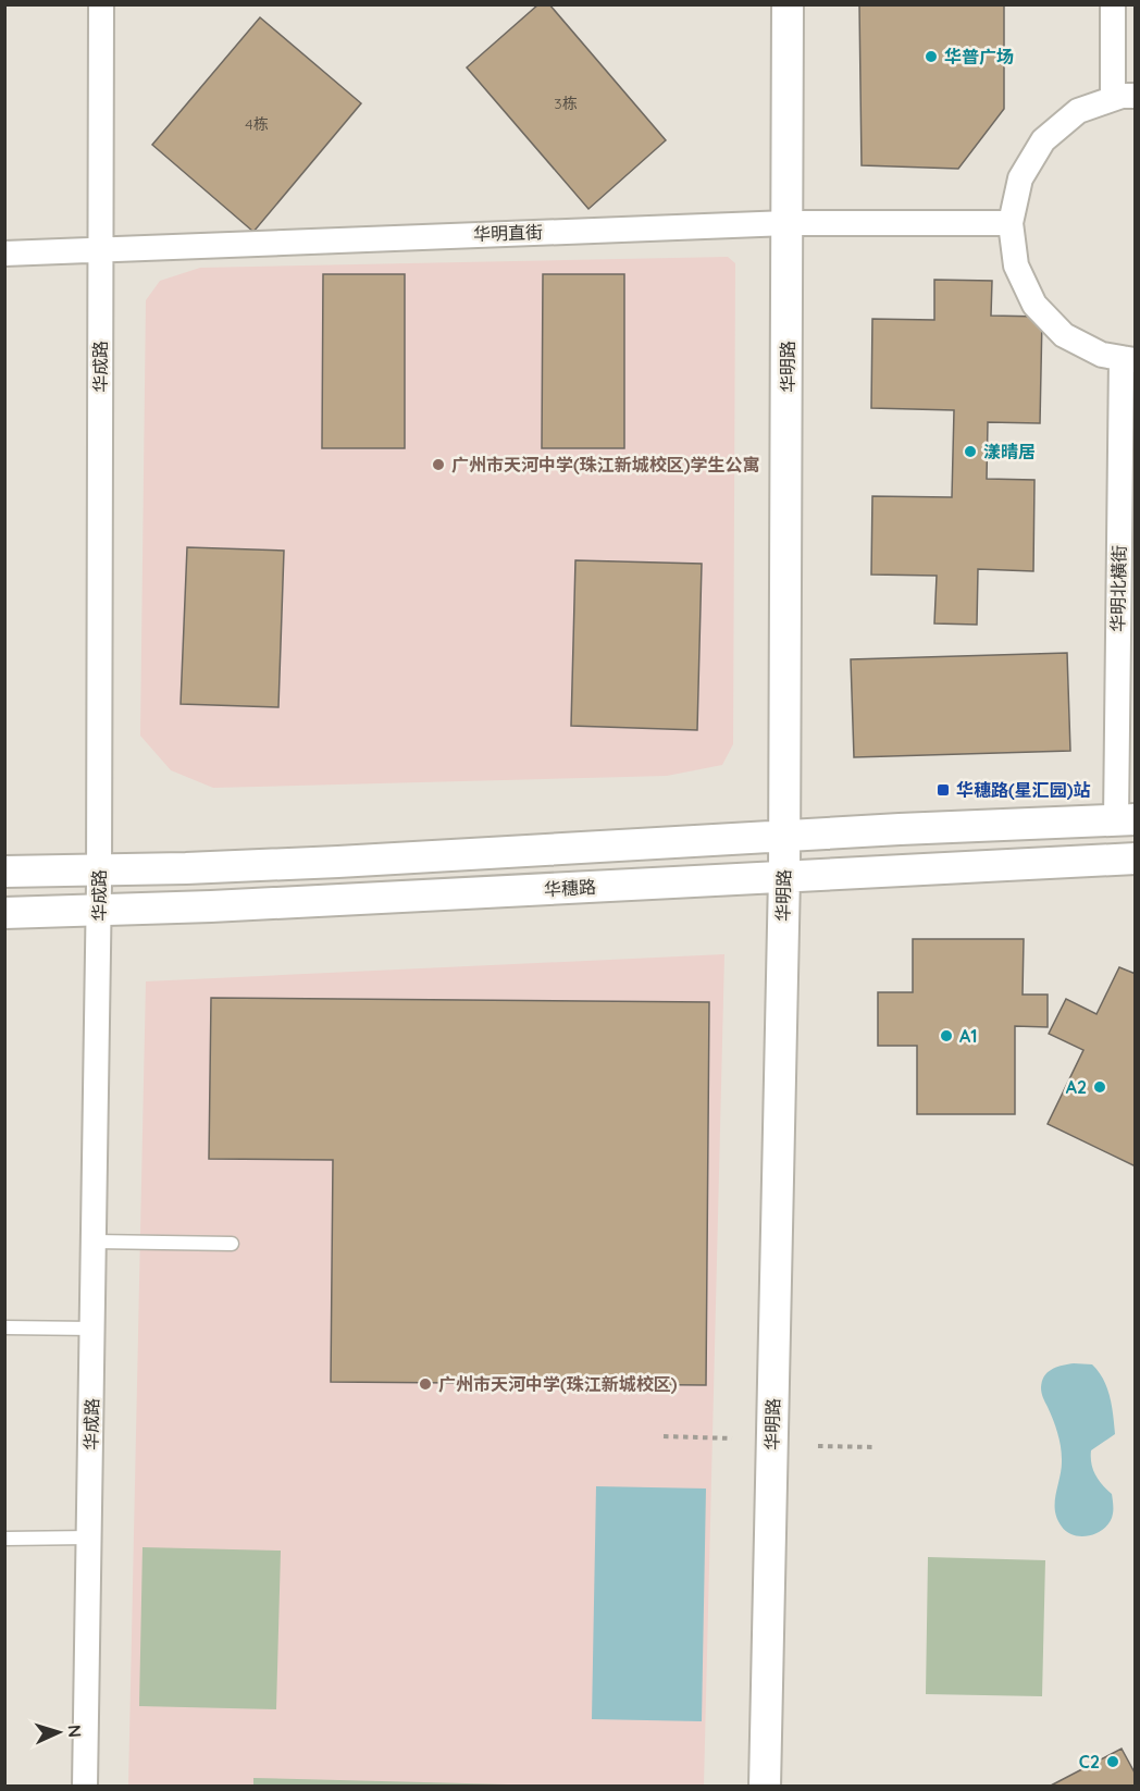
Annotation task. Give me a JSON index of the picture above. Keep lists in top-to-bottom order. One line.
{"streets":{"street":["华明直街","华成路","华明路","华明北橫街","华穗路"]},"crossings":[["华明直街","华成路"],["华明直街","华明路"],["华成路","华穗路"],["华明路","华穗路"]],"places":{"other":["华普广场","漾晴居","广州市天河中学(珠江新城校区)学生公寓","A1","A2","广州市天河中学(珠江新城校区)","C2"],"transit":["华穗路(星汇园)站"]},"house_numbers":["3栋","4栋"],"north":"right"}
